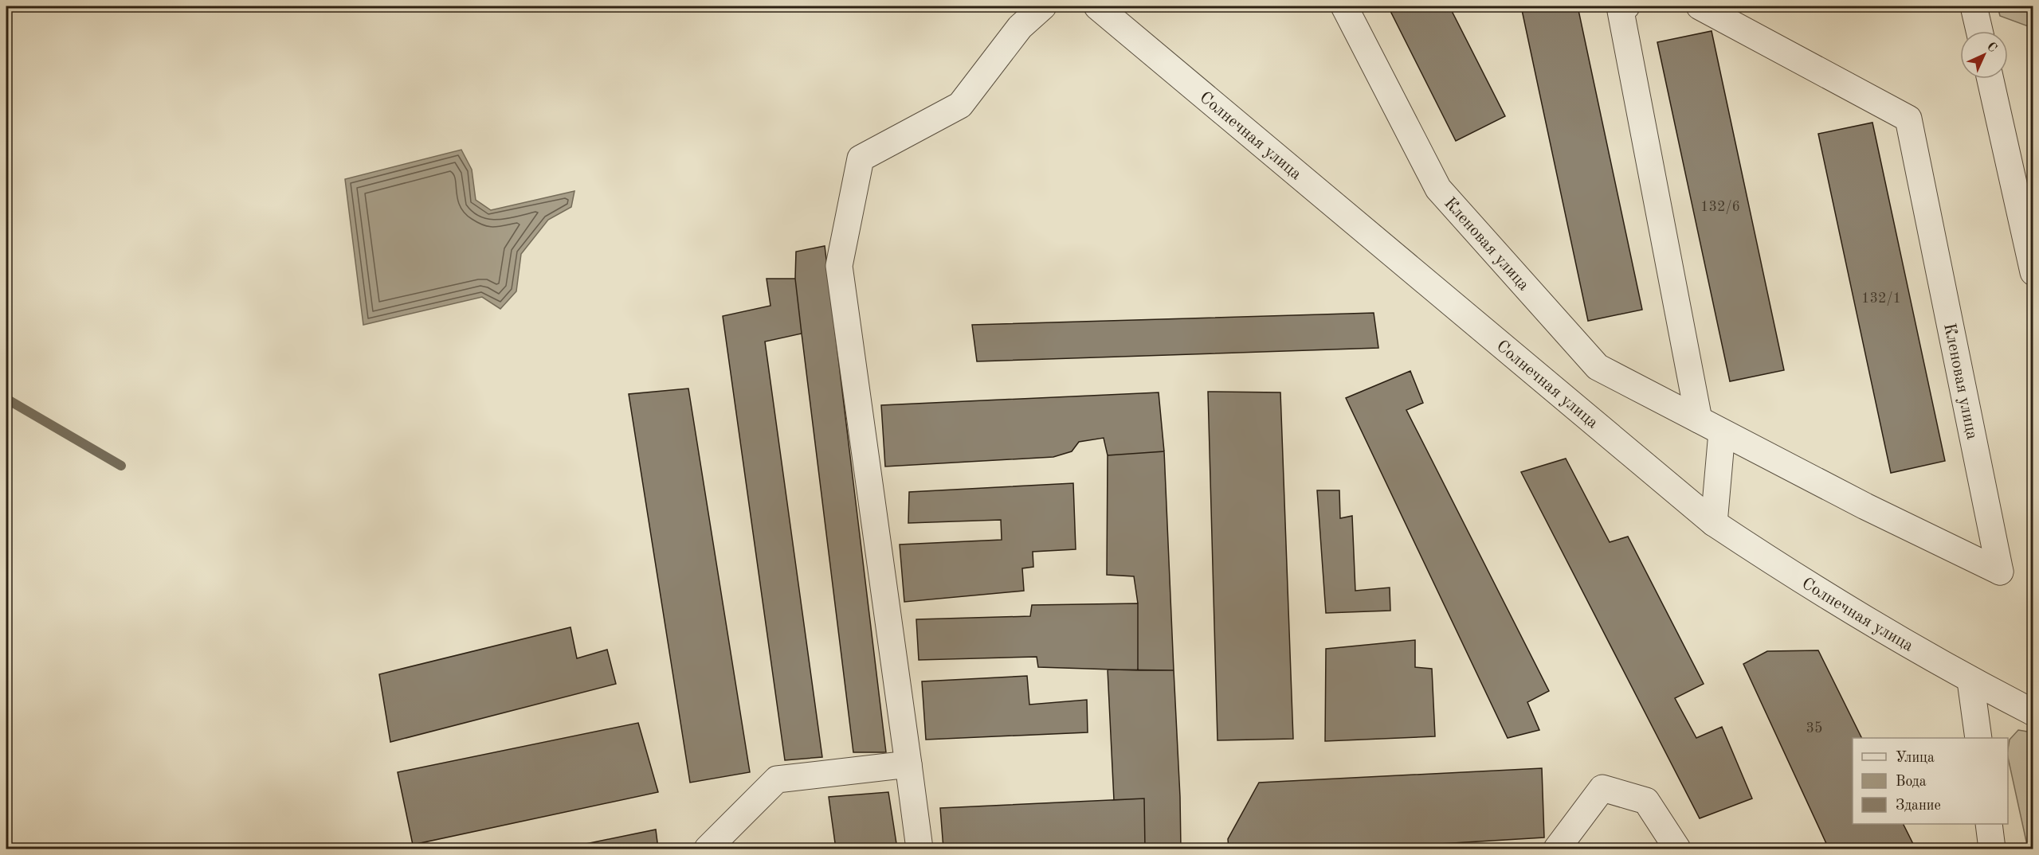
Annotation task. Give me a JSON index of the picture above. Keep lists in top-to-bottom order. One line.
{"streets":{"street":["Солнечная улица","Кленовая улица"]},"house_numbers":["132/6","132/1","35"],"legend":["Улица","Вода","Здание"],"north":"top right"}
